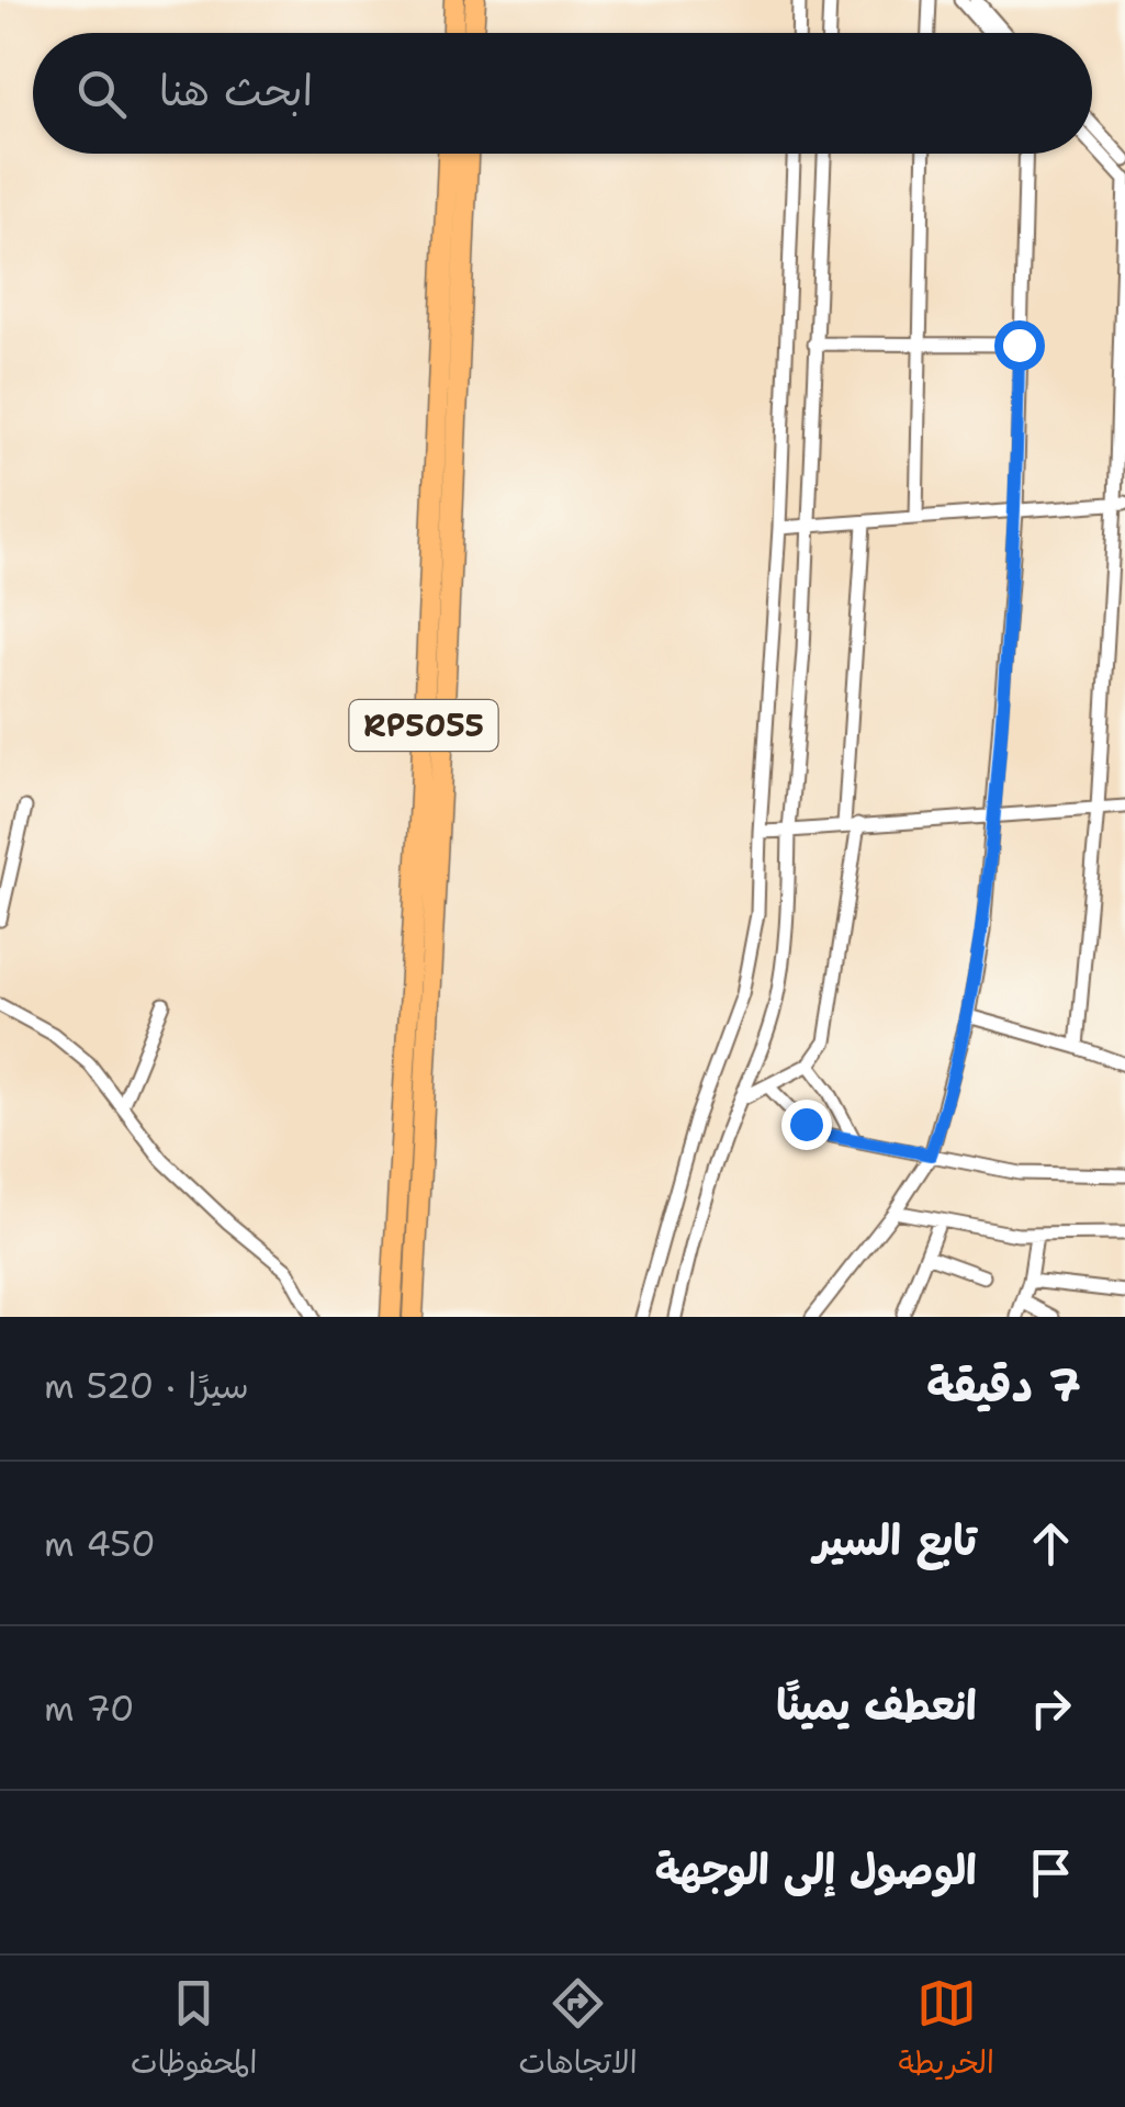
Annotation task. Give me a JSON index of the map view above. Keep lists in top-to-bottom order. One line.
{"streets":{"highway":["RP5055"]},"page":{"search":"ابحث هنا","heading":["7 دقيقة","سيرًا · 520 m"],"list":[["تابع السير","450 m"],["انعطف يمينًا","70 m"],"الوصول إلى الوجهة"],"nav":["الخريطة","الاتجاهات","المحفوظات"]}}
